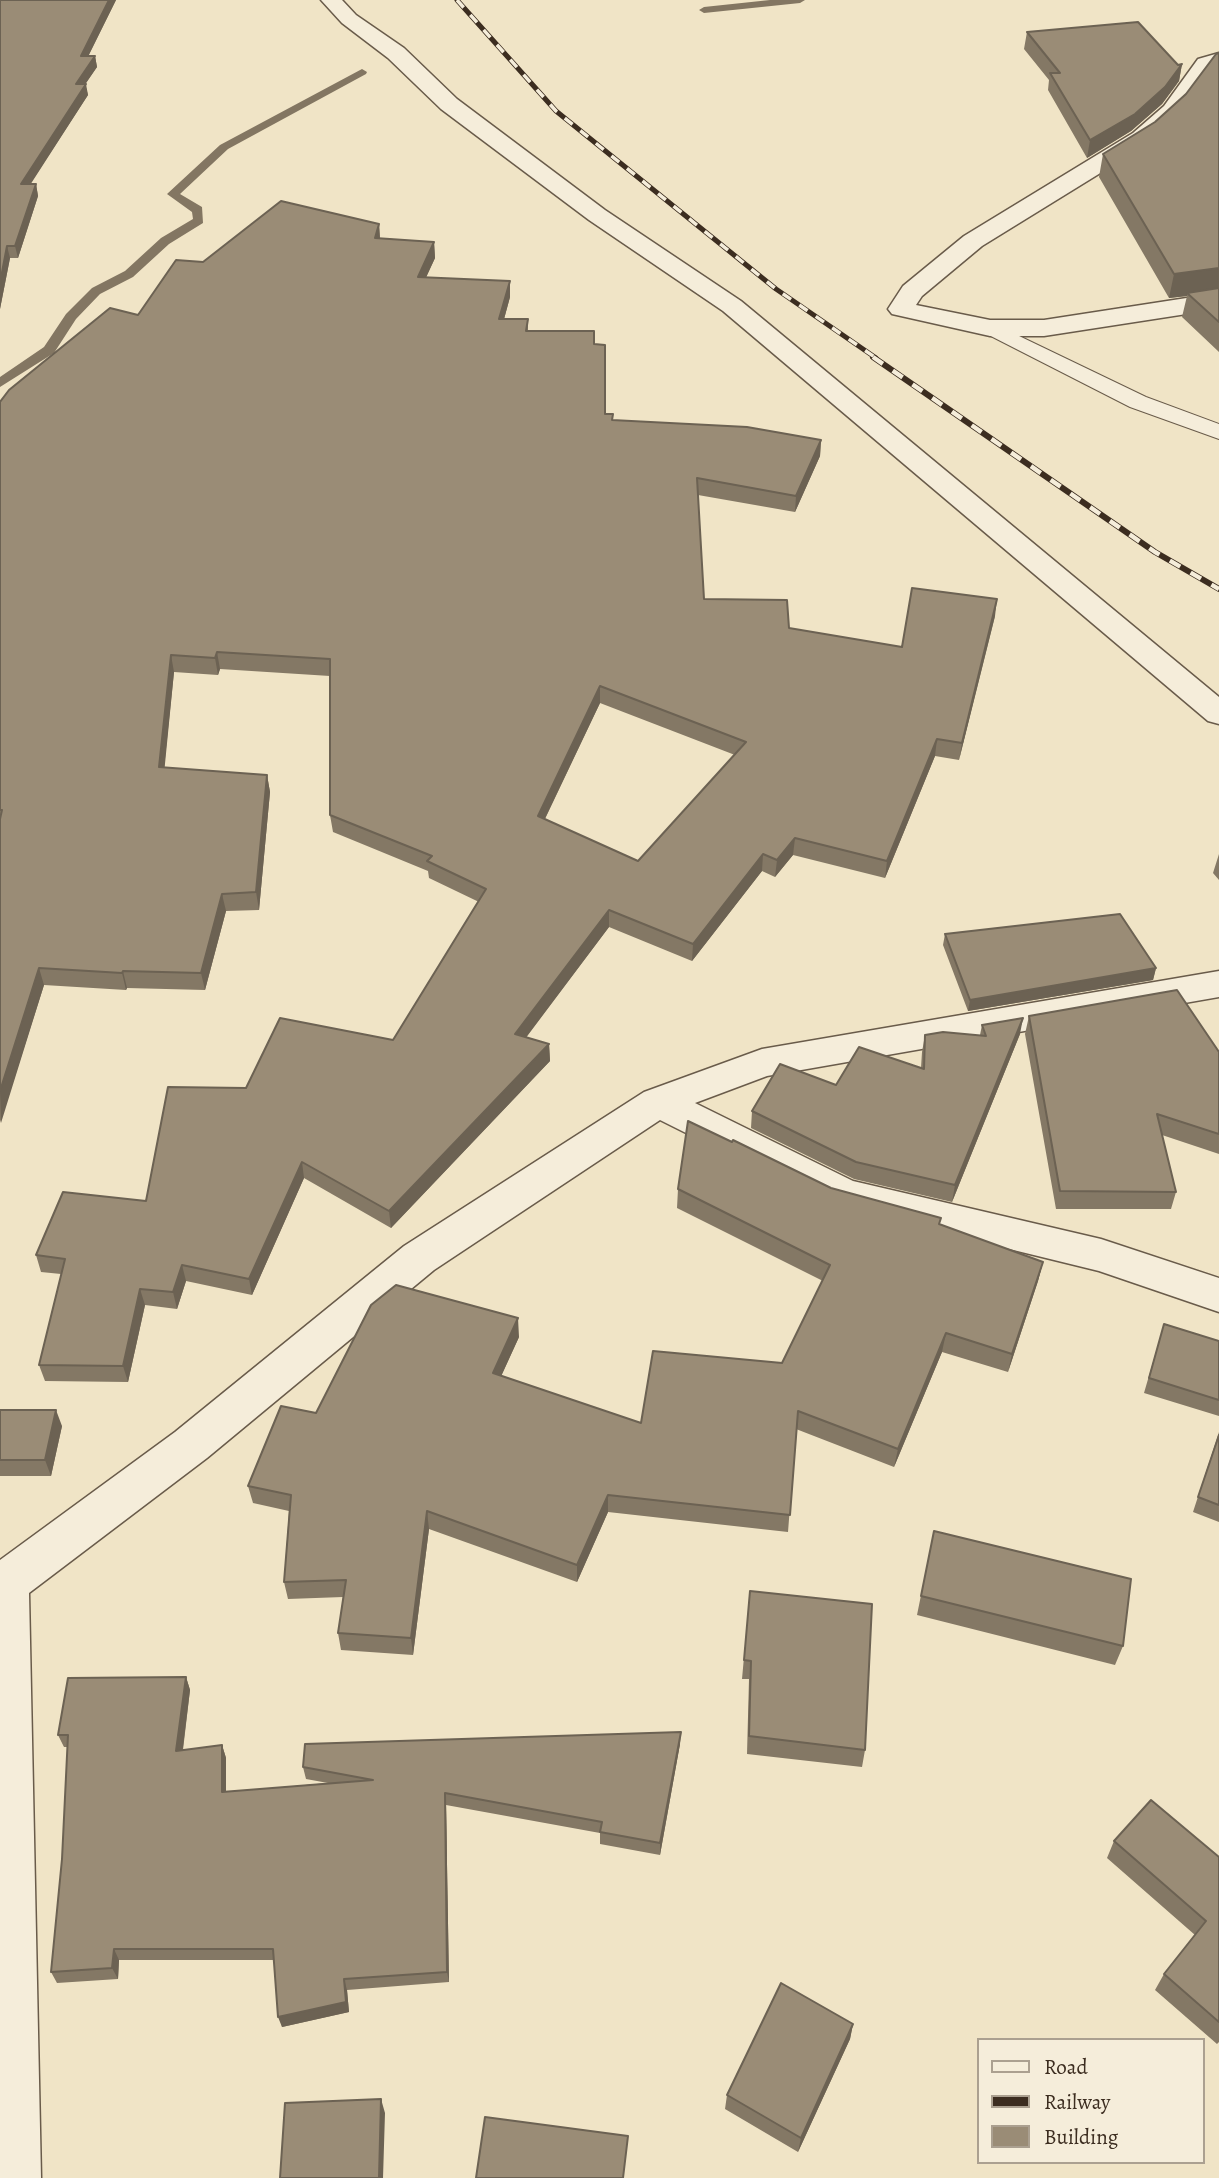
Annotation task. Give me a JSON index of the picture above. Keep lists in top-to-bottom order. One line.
{"legend":["Road","Railway","Building"]}
